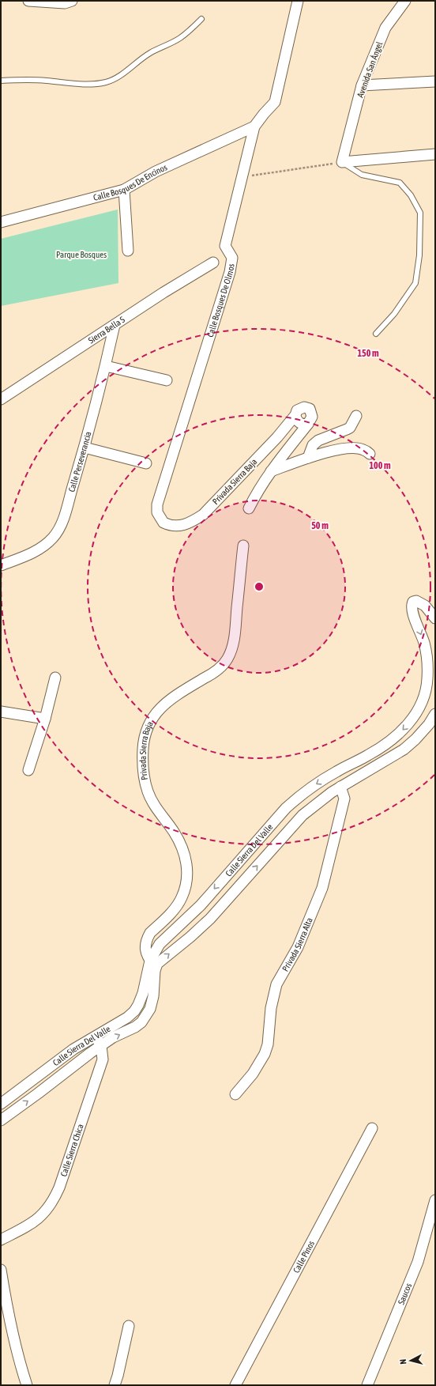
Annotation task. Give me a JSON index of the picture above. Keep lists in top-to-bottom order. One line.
{"streets":{"street":["Avenida San Ángel","Calle Bosques De Encinos","Calle Bosques De Olmos","Sierra Bella S","Calle Perseverancia","Privada Sierra Baja","Calle Sierra Del Valle","Privada Sierra Alta","Calle Sierra Chica","Calle Pinos","Saucos"]},"crossings":[["Calle Bosques De Encinos","Calle Bosques De Olmos"],["Calle Bosques De Olmos","Privada Sierra Baja"],["Sierra Bella S","Calle Perseverancia"],["Privada Sierra Baja","Calle Sierra Del Valle"],["Calle Sierra Del Valle","Privada Sierra Alta"],["Calle Sierra Del Valle","Calle Sierra Chica"]],"parks":["Parque Bosques"],"north":"left","rings":["150 m","100 m","50 m"]}
